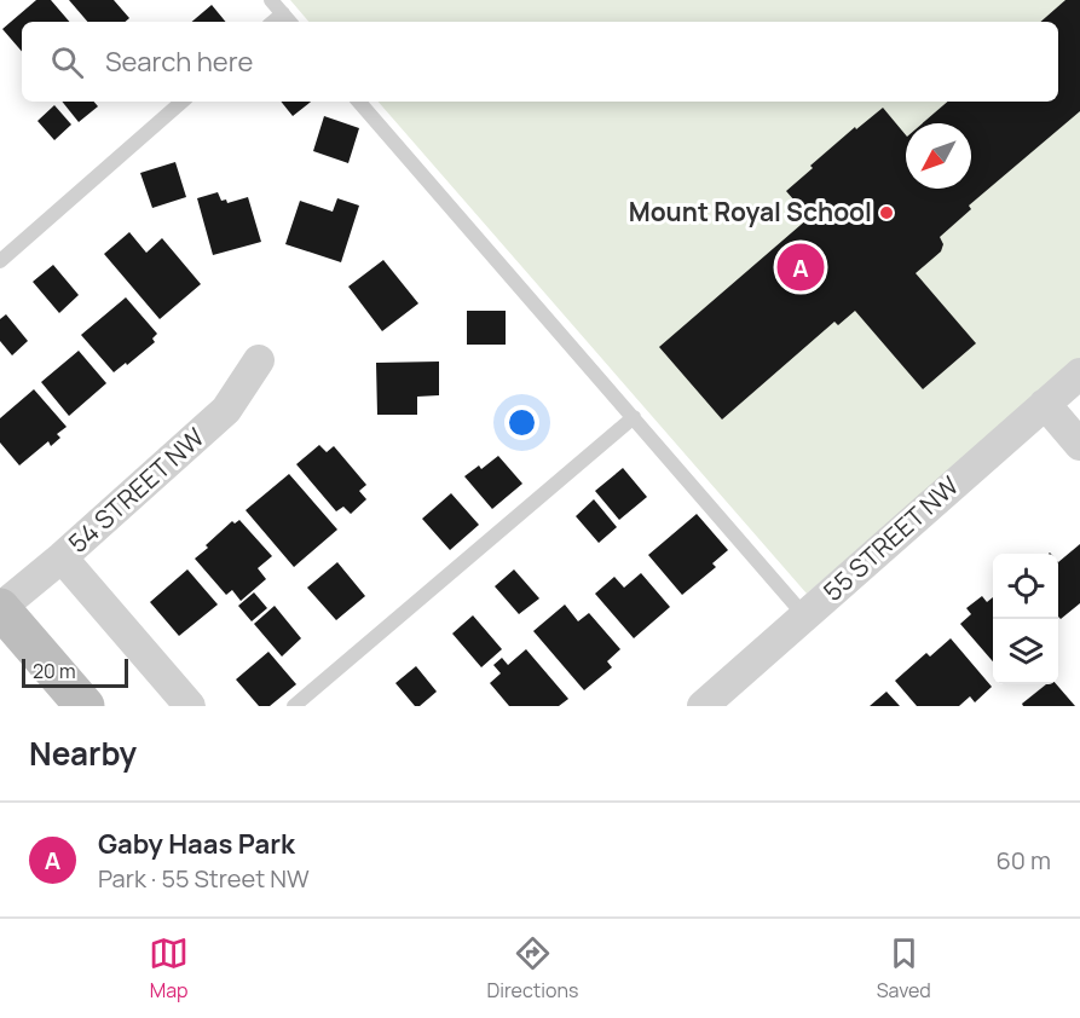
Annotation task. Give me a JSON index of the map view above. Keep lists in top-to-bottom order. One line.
{"streets":{"street":["54 STREET NW","55 STREET NW"]},"places":["Mount Royal School"],"scale_bar":"20 m","north":"bottom left","page":{"search":"Search here","pins":"A","scale":"20 m","heading":"Nearby","list":[{"mark":"A","name":"Gaby Haas Park","note":"Park · 55 Street NW","value":"60 m"}],"nav":["Map","Directions","Saved"]}}
